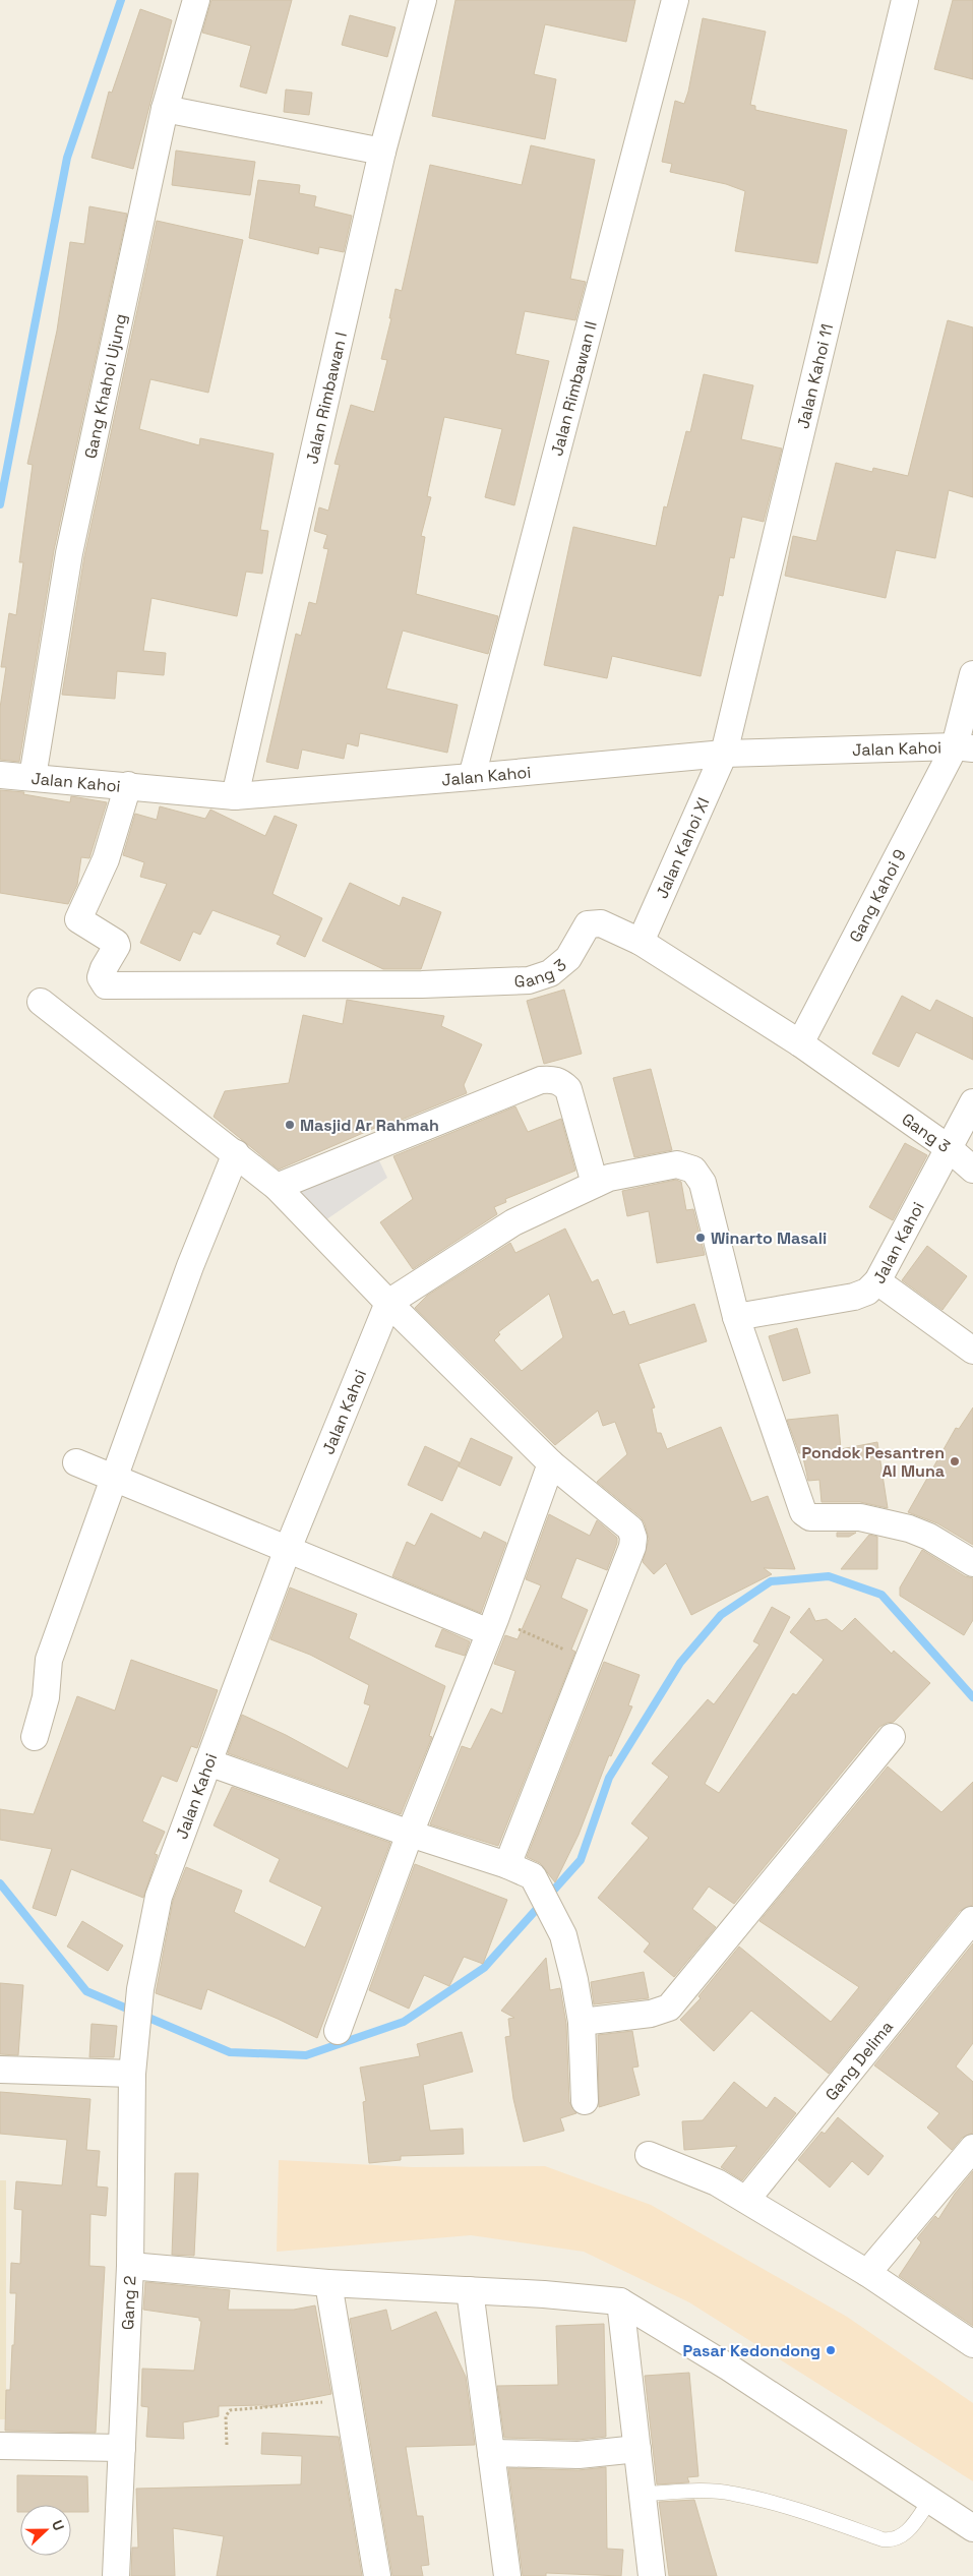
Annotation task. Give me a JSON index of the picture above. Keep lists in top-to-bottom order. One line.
{"streets":{"street":["Jalan Kahoi 11","Gang Khahoi Ujung","Jalan Rimbawan II","Jalan Rimbawan I","Jalan Kahoi","Jalan Kahoi XI","Gang Kahoi 9","Gang 3","Gang Delima","Gang 2"]},"crossings":[["Jalan Kahoi 11","Jalan Kahoi"],["Jalan Kahoi 11","Jalan Kahoi XI"],["Gang Khahoi Ujung","Jalan Kahoi"],["Jalan Rimbawan II","Jalan Kahoi"],["Jalan Rimbawan I","Jalan Kahoi"],["Jalan Kahoi","Jalan Kahoi XI"],["Jalan Kahoi","Gang Kahoi 9"],["Jalan Kahoi","Gang 3"],["Jalan Kahoi","Gang 2"],["Jalan Kahoi XI","Gang 3"],["Gang Kahoi 9","Gang 3"]],"places":["Masjid Ar Rahmah","Winarto Masali","Pondok Pesantren Al Muna","Pasar Kedondong"],"north":"right"}
